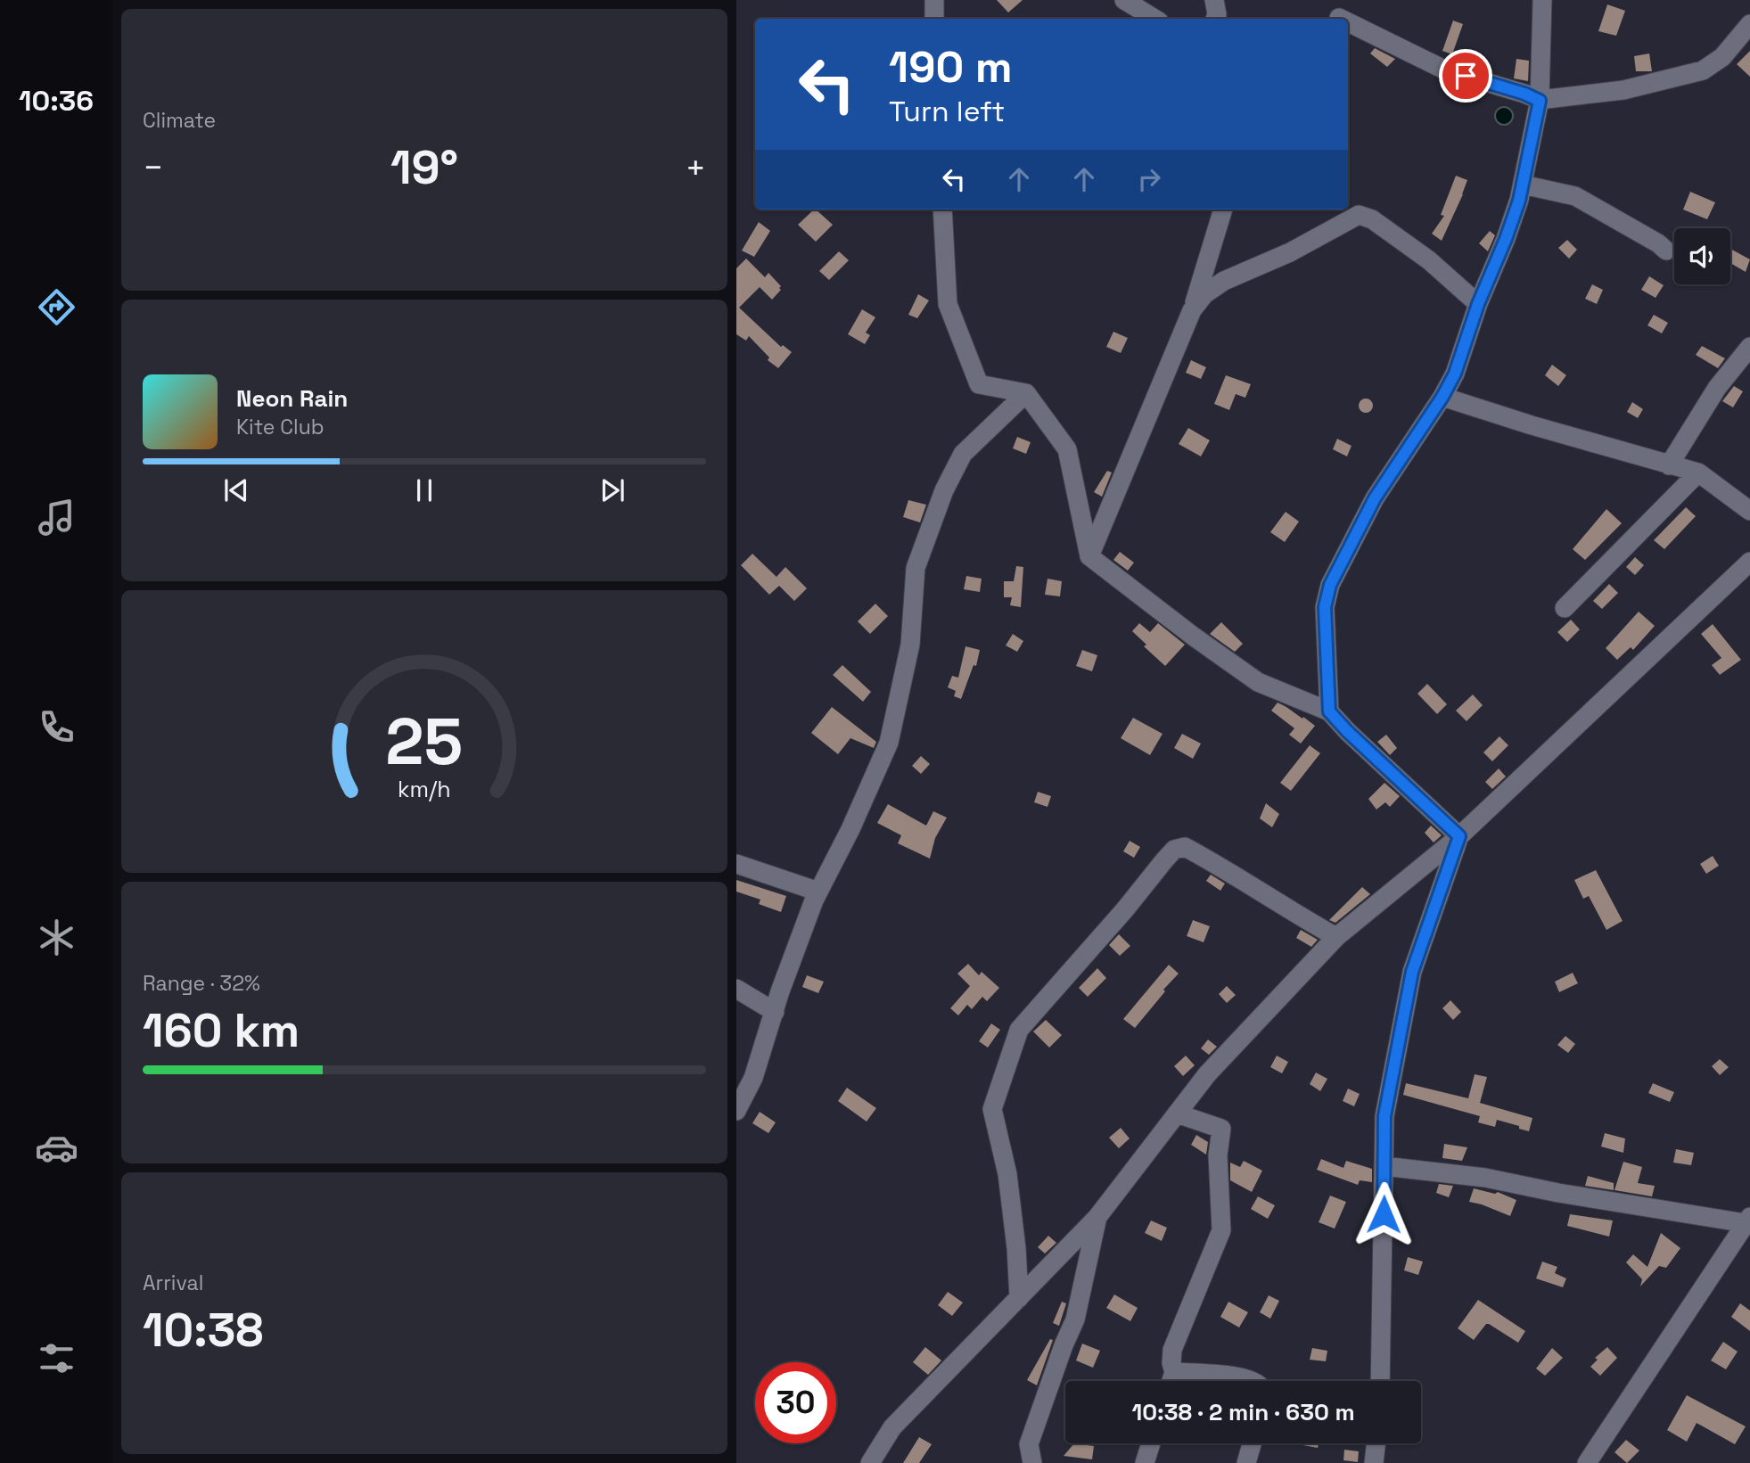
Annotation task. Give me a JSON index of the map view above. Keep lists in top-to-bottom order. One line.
{"page":{"tabs":"10:36","tile":["Climate",["Range · 32%","160 km"],["Arrival","10:38"]],"turn":["190 m","Turn left"],"heat":["−","19°","+"],"song":["Neon Rain","Kite Club"],"limit":"30","trip":"10:38 · 2 min · 630 m","gauge":["25","km/h"]}}
